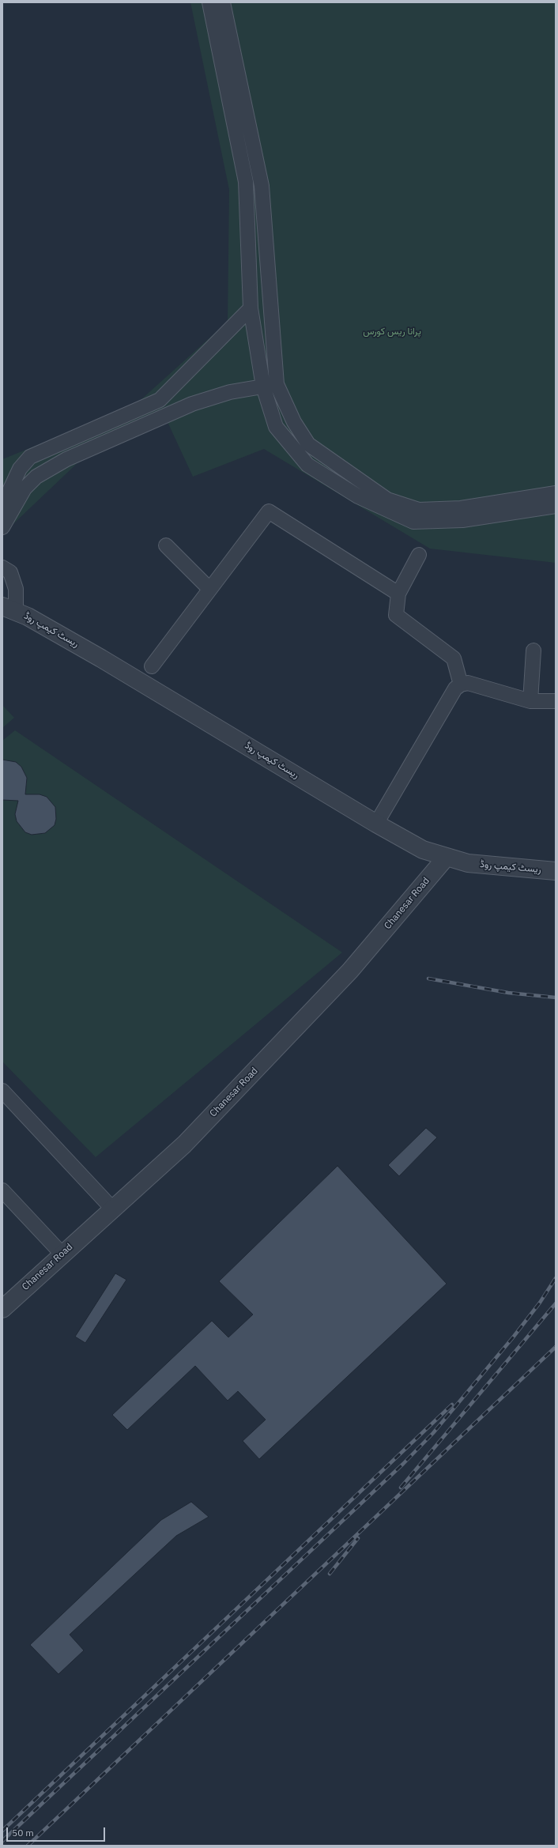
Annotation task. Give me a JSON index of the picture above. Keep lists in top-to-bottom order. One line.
{"streets":{"street":["ریسٹ کیمپ روڈ","Chanesar Road"]},"crossings":[["ریسٹ کیمپ روڈ","Chanesar Road"]],"parks":["پرانا ریس کورس"],"scale_bar":"50 m"}
